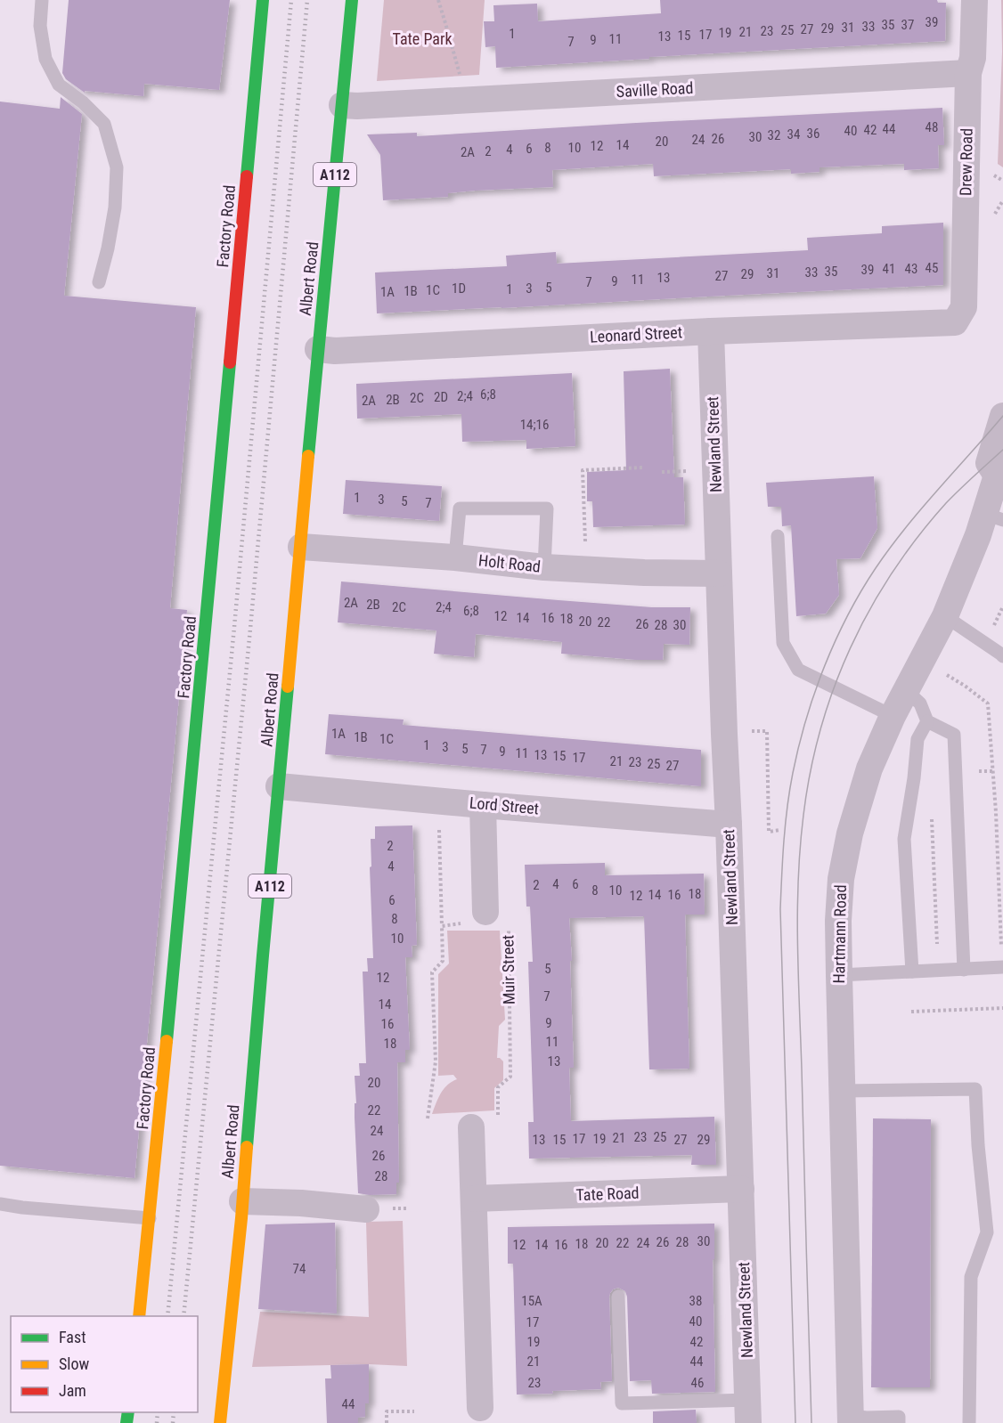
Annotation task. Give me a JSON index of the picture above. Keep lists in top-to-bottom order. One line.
{"streets":{"main road":["A112","Factory Road","Albert Road"],"street":["Saville Road","Drew Road","Leonard Street","Newland Street","Holt Road","Lord Street","Hartmann Road","Tate Road"],"path":["Muir Street"]},"crossings":[["Saville Road","Drew Road"],["Saville Road","Albert Road"],["Drew Road","Leonard Street"],["Albert Road","Leonard Street"],["Albert Road","Holt Road"],["Albert Road","Lord Street"],["Leonard Street","Newland Street"],["Newland Street","Holt Road"],["Newland Street","Lord Street"],["Newland Street","Tate Road"]],"parks":["Tate Park"],"house_numbers":["39","35","37","33","31","29","27","25","23","21","19","1","17","15","13","11","9","7","48","44","42","40","36","34","32","30","26","24","20","14","12","8","10","6","4","2","2A","45","41","43","39","35","33","31","29","27","13","11","9","7","5","1D","3","1","1C","1B","1A","6;8","2;4","2D","2C","2B","2A","14;16","1","3","5","7","2A","2B","2C","2;4","6;8","12","14","16","18","20","22","26","28","30","1A","1B","1C","1","3","5","7","9","11","13","15","17","21","23","25","27","2","4","4","6","2","8","10","18","14","16","12","6","8","10","5","12","7","14","9","16","11","18","13","20","22","24","23","25","21","17","19","13","15","27","29","26","28","30","26","28","20","22","24","18","12","14","16","74","15A","38","40","17","19","42","21","44","23","46","44"],"legend":["Fast","Slow","Jam"]}
